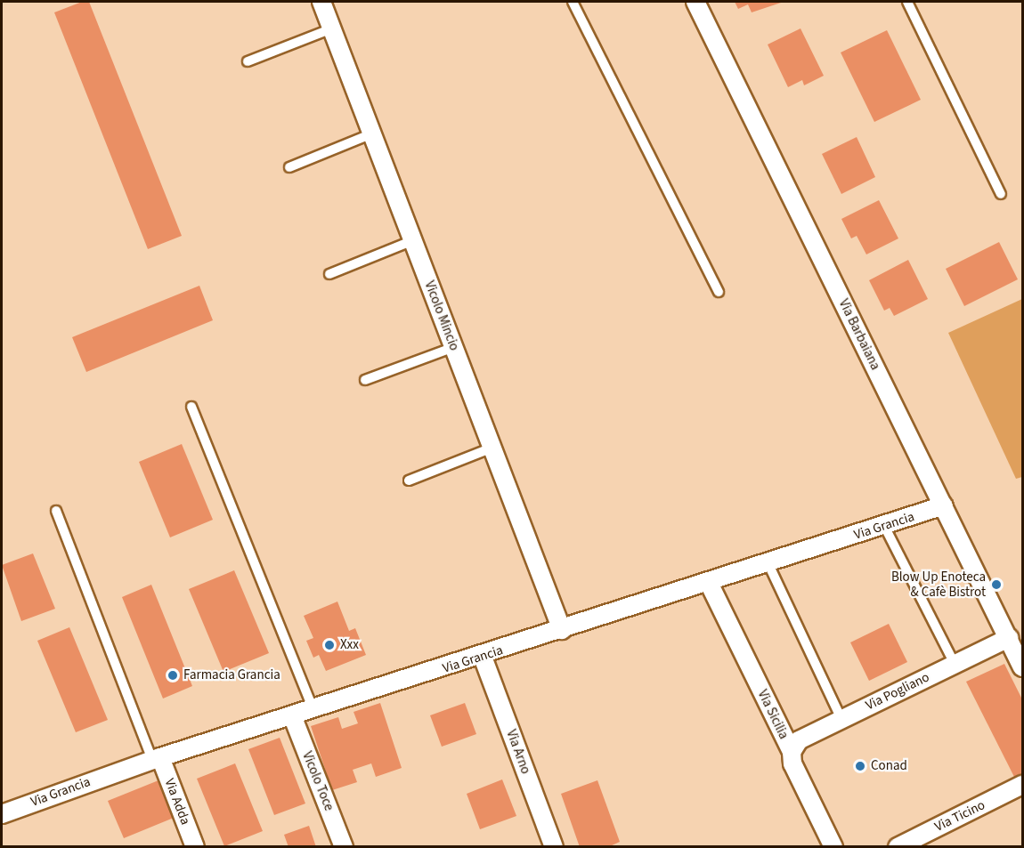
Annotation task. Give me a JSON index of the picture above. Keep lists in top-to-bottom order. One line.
{"streets":{"street":["Vicolo Mincio","Via Barbaiana","Via Grancia","Via Pogliano","Via Sicilia","Via Arno","Vicolo Toce","Via Adda","Via Ticino"]},"crossings":[["Vicolo Mincio","Via Grancia"],["Via Barbaiana","Via Grancia"],["Via Barbaiana","Via Pogliano"],["Via Grancia","Via Sicilia"],["Via Grancia","Via Arno"],["Via Grancia","Vicolo Toce"],["Via Grancia","Via Adda"],["Via Pogliano","Via Sicilia"]],"places":["Blow Up Enoteca & Cafè Bistrot","Xxx","Farmacia Grancia","Conad"]}
